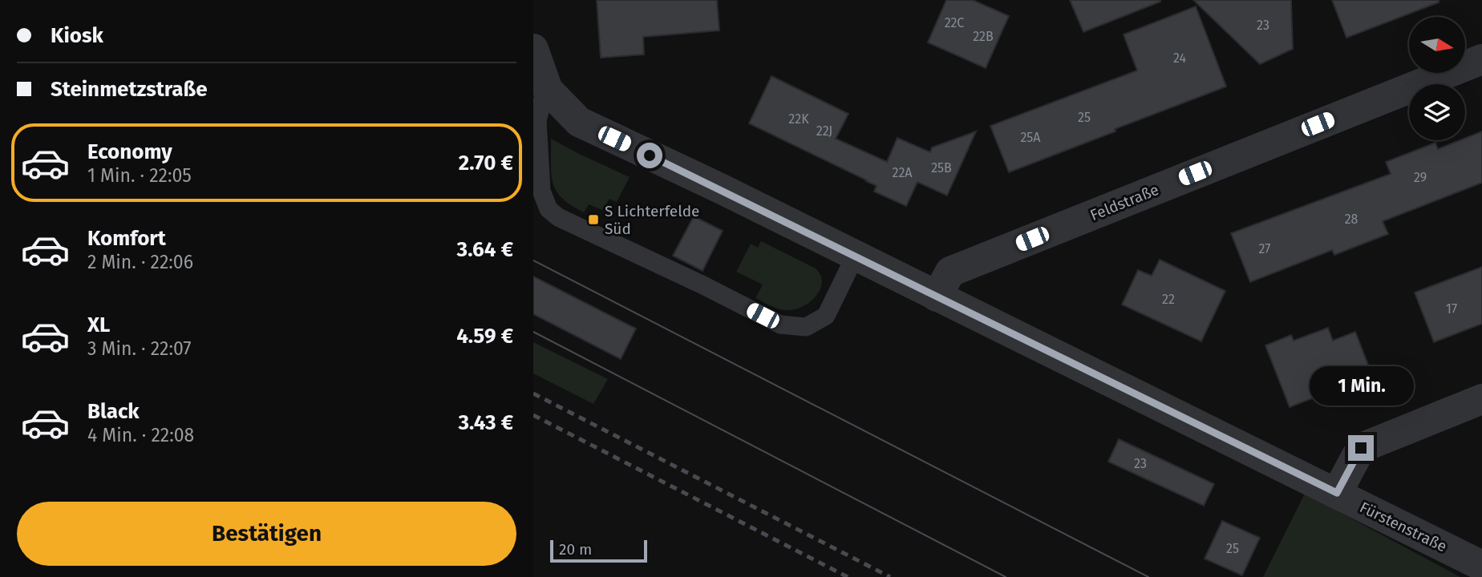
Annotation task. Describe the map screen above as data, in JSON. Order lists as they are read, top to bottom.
{
  "streets": {
    "street": ["Feldstraße", "Fürstenstraße"]
  },
  "crossings": [
    ["Feldstraße", "Fürstenstraße"]
  ],
  "places": {
    "transit": ["S Lichterfelde Süd"]
  },
  "house_numbers": [
    "22C",
    "23",
    "22B",
    "24",
    "25",
    "22K",
    "22J",
    "25A",
    "25B",
    "22A",
    "29",
    "28",
    "27",
    "22",
    "17",
    "23",
    "25"
  ],
  "scale_bar": "20 m",
  "north": "right",
  "page": {
    "banner": ["Kiosk", "Steinmetzstraße"],
    "list": [
      {
        "name": "Economy",
        "note": "1 Min. · 22:05",
        "value": "2.70 €"
      },
      {
        "name": "Komfort",
        "note": "2 Min. · 22:06",
        "value": "3.64 €"
      },
      {
        "name": "XL",
        "note": "3 Min. · 22:07",
        "value": "4.59 €"
      },
      {
        "name": "Black",
        "note": "4 Min. · 22:08",
        "value": "3.43 €"
      }
    ],
    "bubble": "1 Min.",
    "buttons": "Bestätigen",
    "scale": "20 m"
  }
}
